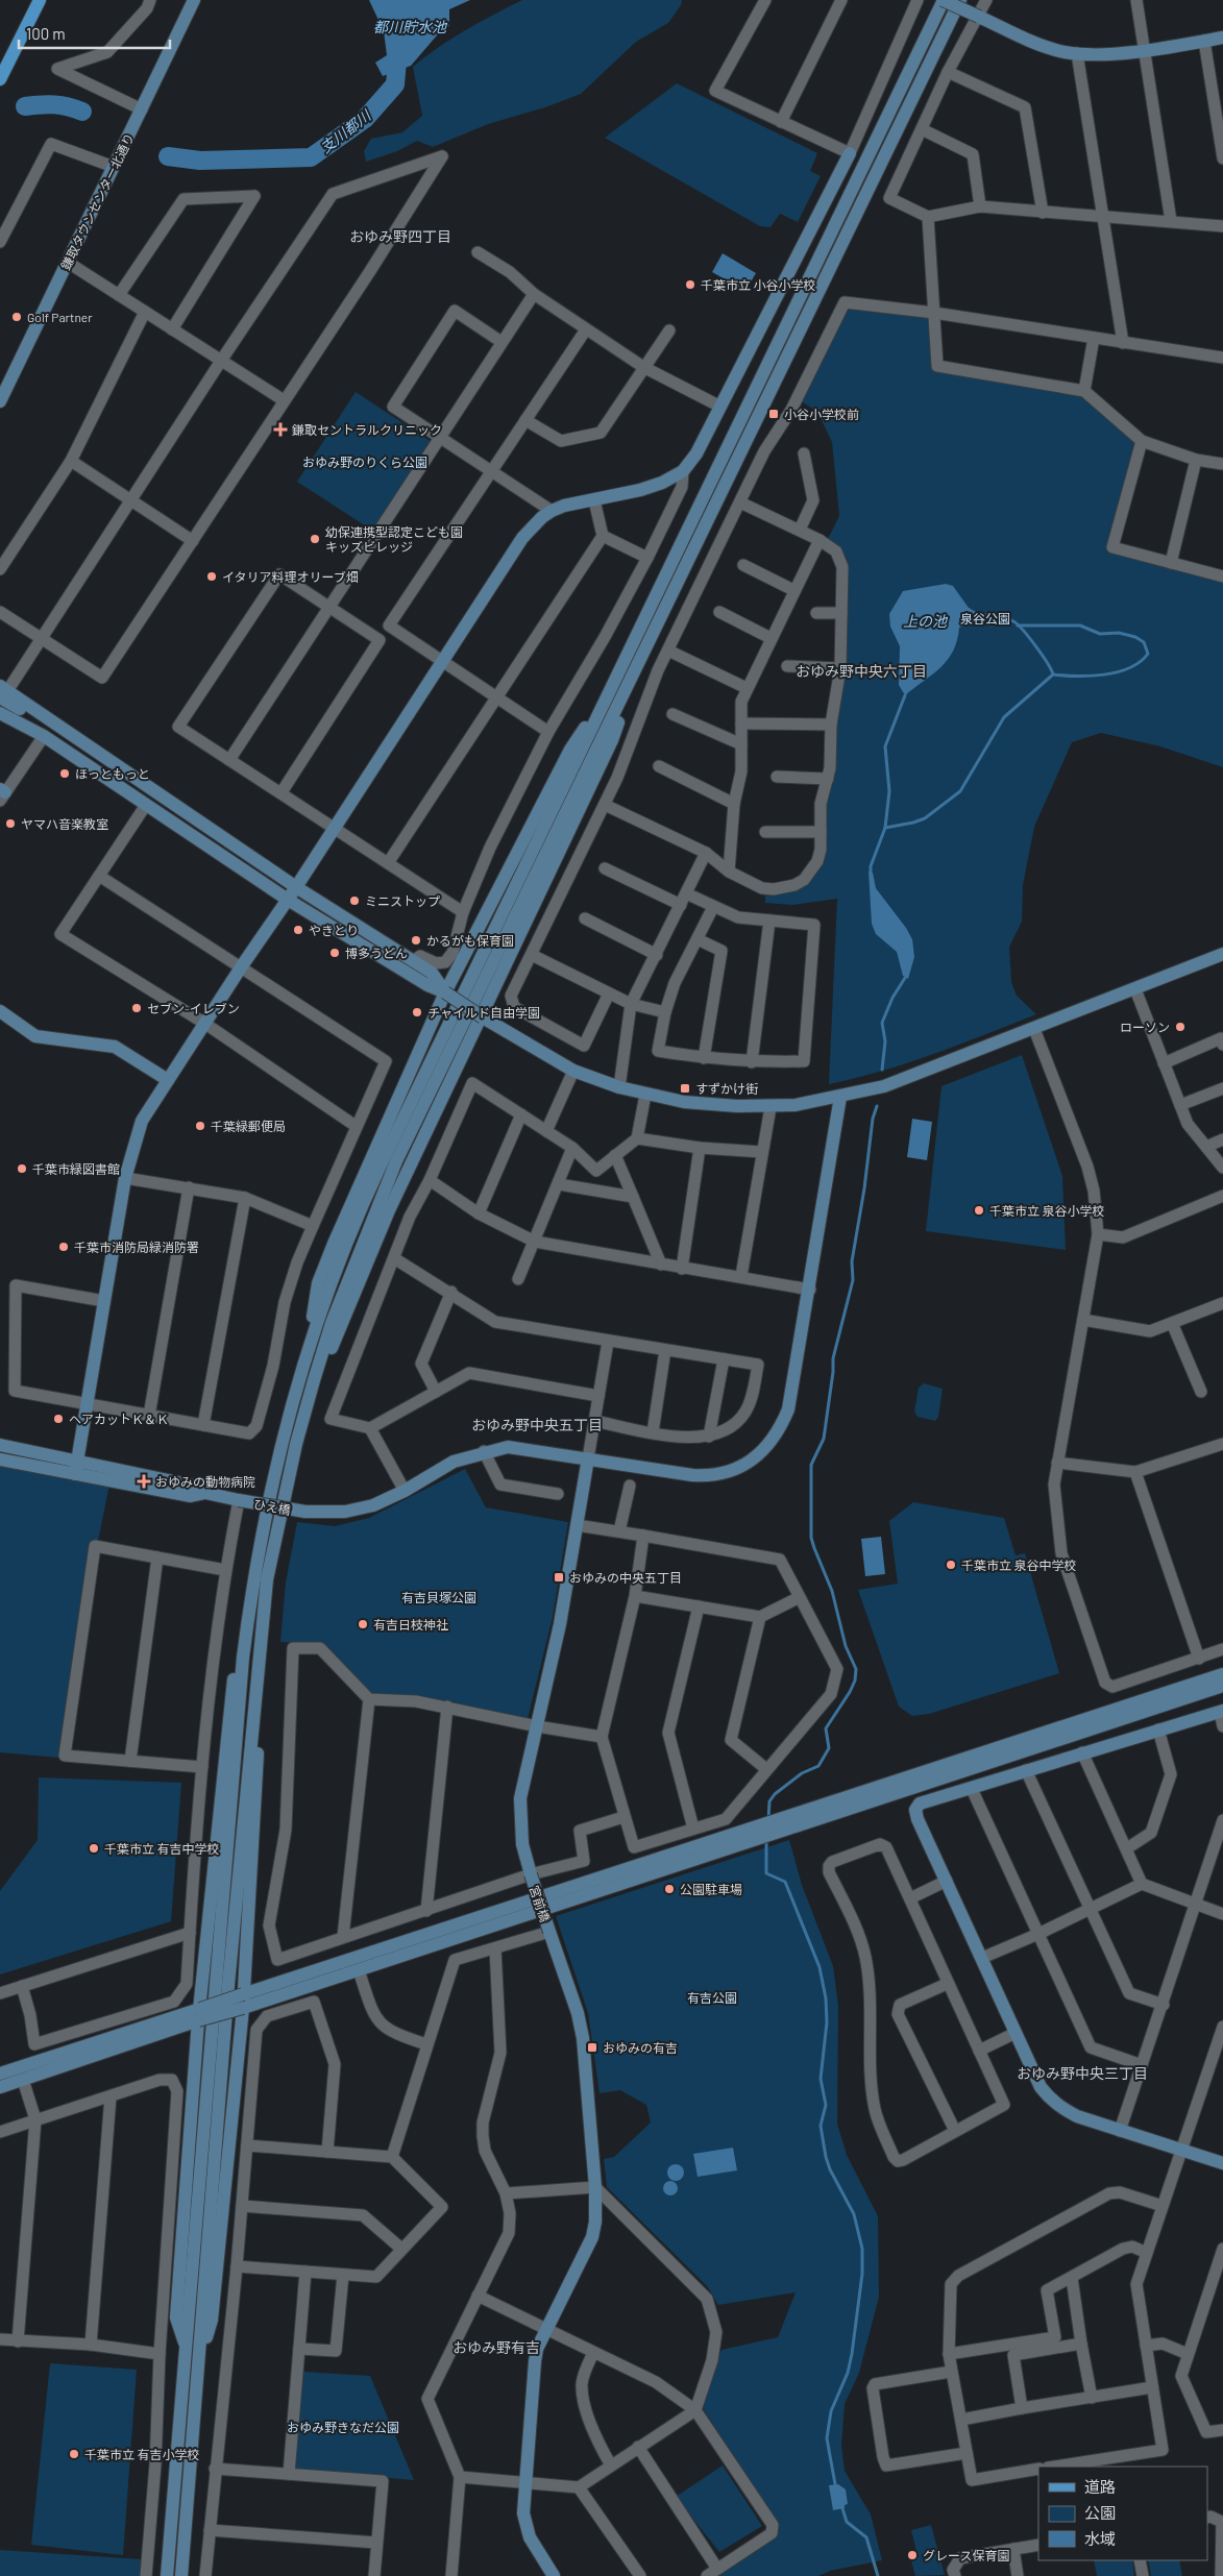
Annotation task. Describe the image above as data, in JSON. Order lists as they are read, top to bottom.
{
  "streets": {
    "street": ["鎌取タウンセンター北通り", "ひえ橋", "宮前橋"]
  },
  "crossings": [
    ["ひえ橋", "宮前橋"]
  ],
  "districts": [
    "おゆみ野四丁目",
    "おゆみ野中央六丁目",
    "おゆみ野中央五丁目",
    "おゆみ野中央三丁目",
    "おゆみ野有吉"
  ],
  "water": ["都川貯水池", "支川都川", "上の池"],
  "parks": [
    "おゆみ野のりくら公園",
    "泉谷公園",
    "有吉貝塚公園",
    "有吉公園",
    "おゆみ野きなだ公園"
  ],
  "places": {
    "other": [
      "千葉市立 小谷小学校",
      "Golf Partner",
      "幼保連携型認定こども園 キッズビレッジ",
      "イタリア料理オリーブ畑",
      "ほっともっと",
      "ヤマハ音楽教室",
      "ミニストップ",
      "やきとり",
      "かるがも保育園",
      "博多うどん",
      "セブン-イレブン",
      "チャイルド自由学園",
      "ローソン",
      "千葉緑郵便局",
      "千葉市緑図書館",
      "千葉市立 泉谷小学校",
      "千葉市消防局緑消防署",
      "ヘアカットＫ＆Ｋ",
      "千葉市立 泉谷中学校",
      "有吉日枝神社",
      "千葉市立 有吉中学校",
      "公園駐車場",
      "千葉市立 有吉小学校",
      "グレース保育園"
    ],
    "transit": [
      "小谷小学校前",
      "すずかけ街",
      "おゆみの中央五丁目",
      "おゆみの有吉"
    ],
    "health": ["鎌取セントラルクリニック", "おゆみの動物病院"]
  },
  "legend": ["道路", "公園", "水域"],
  "scale_bar": "100 m"
}
